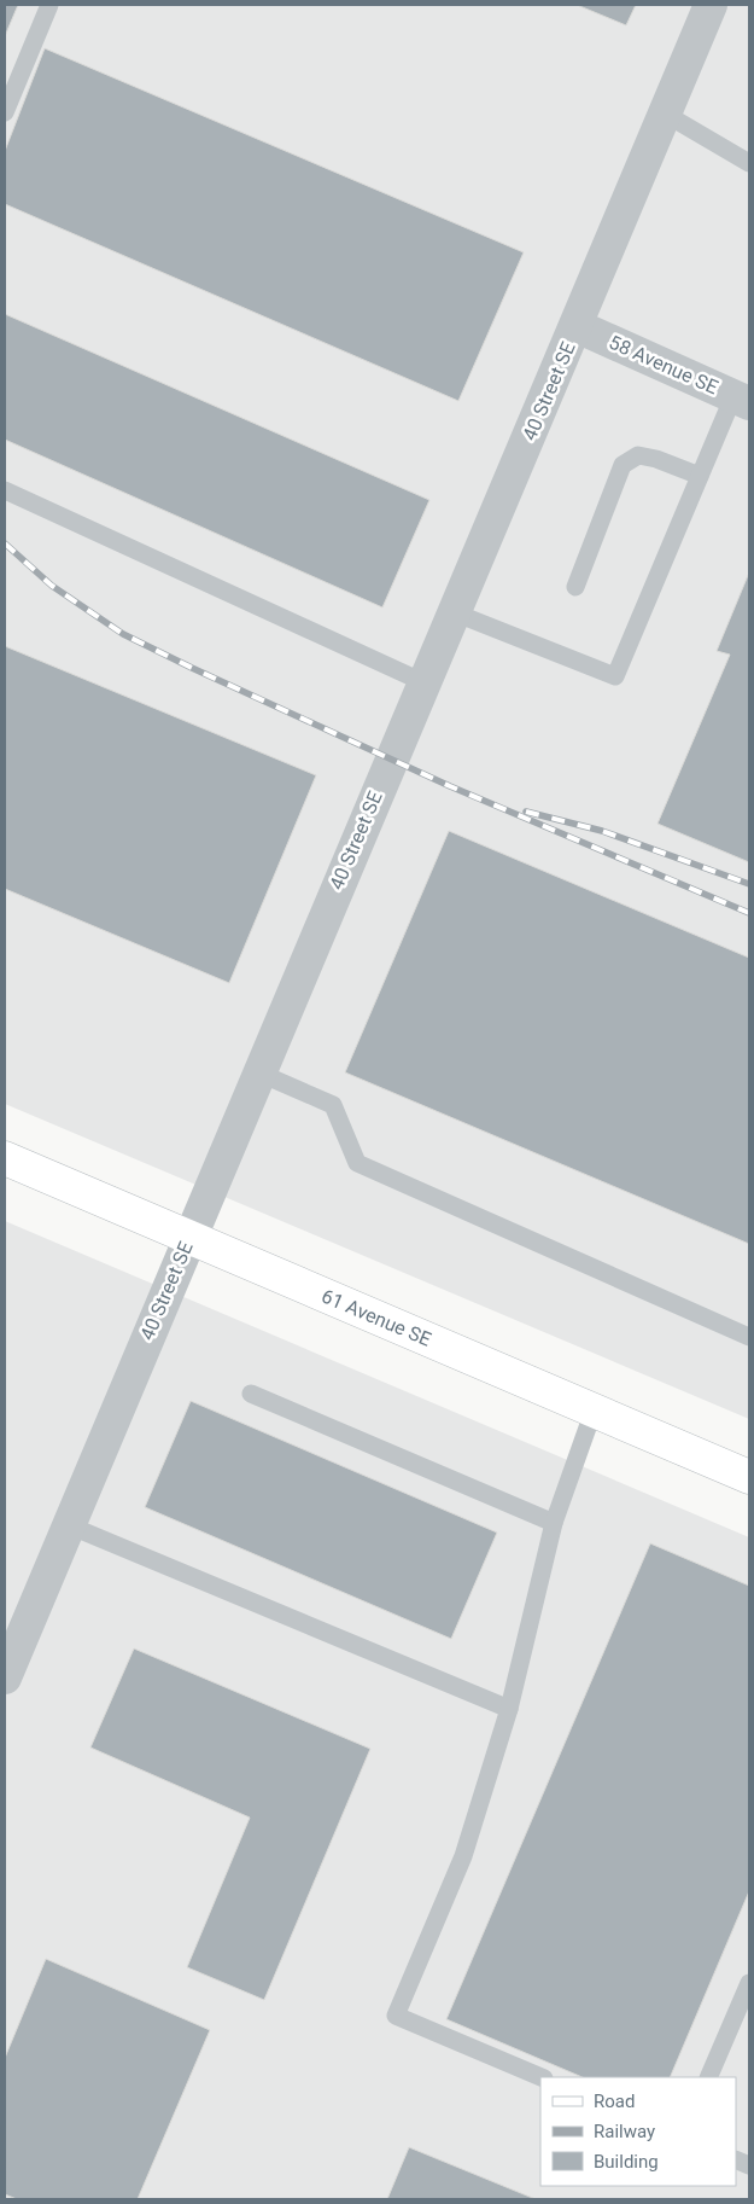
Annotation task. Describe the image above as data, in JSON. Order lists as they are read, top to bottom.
{
  "streets": {
    "street": ["58 Avenue SE", "40 Street SE", "61 Avenue SE"]
  },
  "crossings": [
    ["58 Avenue SE", "40 Street SE"],
    ["40 Street SE", "61 Avenue SE"]
  ],
  "legend": ["Road", "Railway", "Building"]
}
